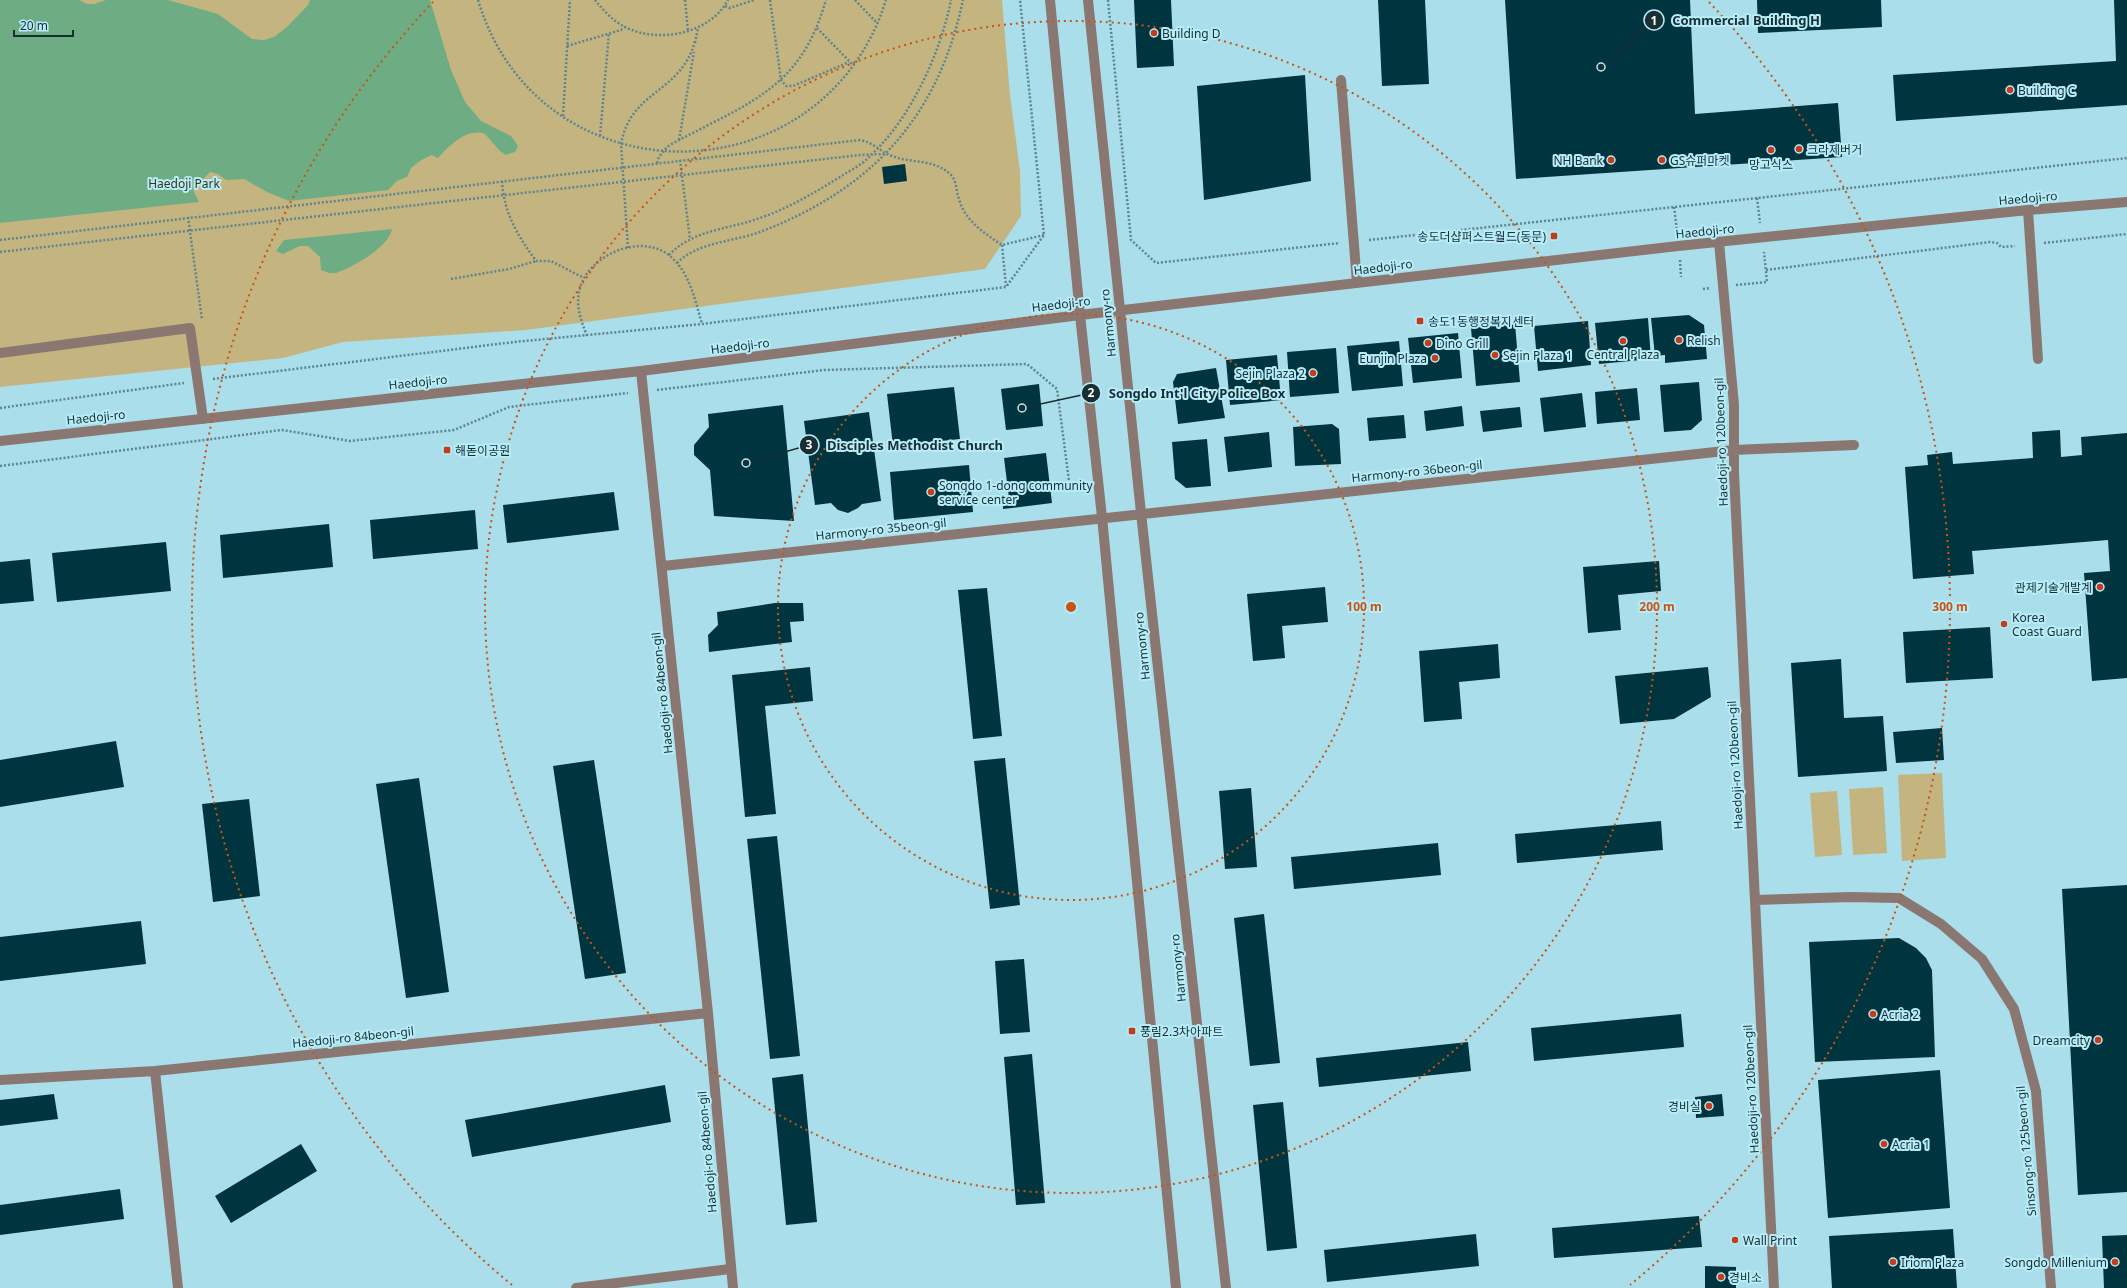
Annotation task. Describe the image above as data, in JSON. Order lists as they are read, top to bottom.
{
  "streets": {
    "street": [
      "Haedoji-ro",
      "Harmony-ro",
      "Haedoji-ro 120beon-gil",
      "Harmony-ro 36beon-gil",
      "Harmony-ro 35beon-gil",
      "Haedoji-ro 84beon-gil",
      "Sinsong-ro 125beon-gil"
    ]
  },
  "crossings": [
    ["Haedoji-ro", "Harmony-ro"],
    ["Haedoji-ro", "Haedoji-ro 120beon-gil"],
    ["Haedoji-ro", "Haedoji-ro 84beon-gil"],
    ["Harmony-ro", "Harmony-ro 36beon-gil"],
    ["Haedoji-ro 120beon-gil", "Harmony-ro 36beon-gil"],
    ["Haedoji-ro 120beon-gil", "Sinsong-ro 125beon-gil"],
    ["Harmony-ro 36beon-gil", "Harmony-ro 35beon-gil"],
    ["Harmony-ro 35beon-gil", "Haedoji-ro 84beon-gil"]
  ],
  "parks": ["Haedoji Park"],
  "places": {
    "other": [
      "Building D",
      "Commercial Building H",
      "Building C",
      "크라제버거",
      "망고식스",
      "NH Bank",
      "GS슈퍼마켓",
      "Relish",
      "Central Plaza",
      "Dino Grill",
      "Sejin Plaza 1",
      "Eunjin Plaza",
      "Sejin Plaza 2",
      "Songdo Int'l City Police Box",
      "Disciples Methodist Church",
      "Songdo 1-dong community service center",
      "관제기술개발계",
      "Korea Coast Guard",
      "Acria 2",
      "Dreamcity",
      "경비실",
      "Acria 1",
      "Wall Print",
      "Iriom Plaza",
      "Songdo Millenium",
      "경비소"
    ],
    "transit": [
      "송도더샵퍼스트월드(동문)",
      "송도1동행정복지센터",
      "해돋이공원",
      "풍림2.3차아파트"
    ]
  },
  "scale_bar": "20 m",
  "rings": ["100 m", "200 m", "300 m"]
}
